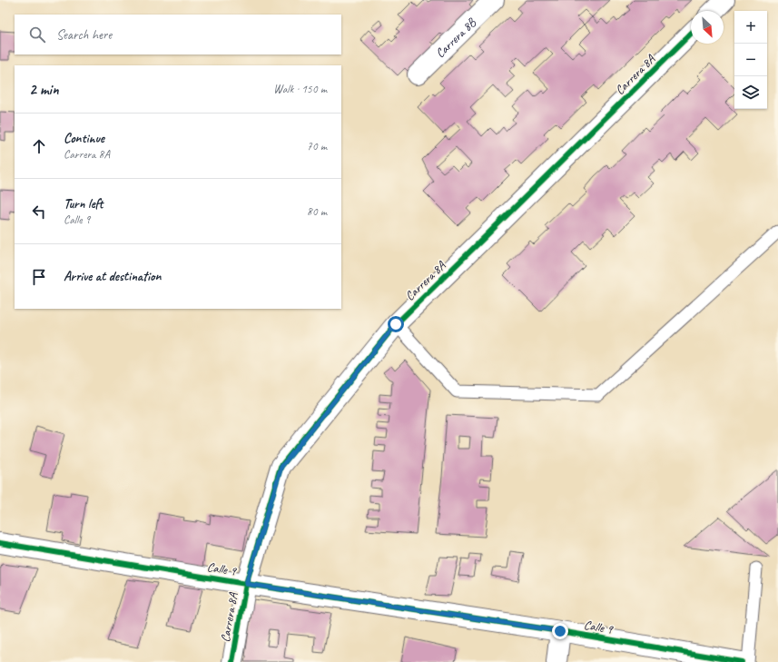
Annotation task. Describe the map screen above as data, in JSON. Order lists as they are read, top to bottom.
{
  "streets": {
    "street": ["Carrera 8B", "Carrera 8A", "Calle 9"]
  },
  "crossings": [
    ["Carrera 8A", "Calle 9"]
  ],
  "north": "bottom right",
  "page": {
    "map_buttons": ["+", "−"],
    "search": "Search here",
    "heading": ["2 min", "Walk · 150 m"],
    "list": [
      ["Continue", "Carrera 8A", "70 m"],
      ["Turn left", "Calle 9", "80 m"],
      "Arrive at destination"
    ]
  }
}
